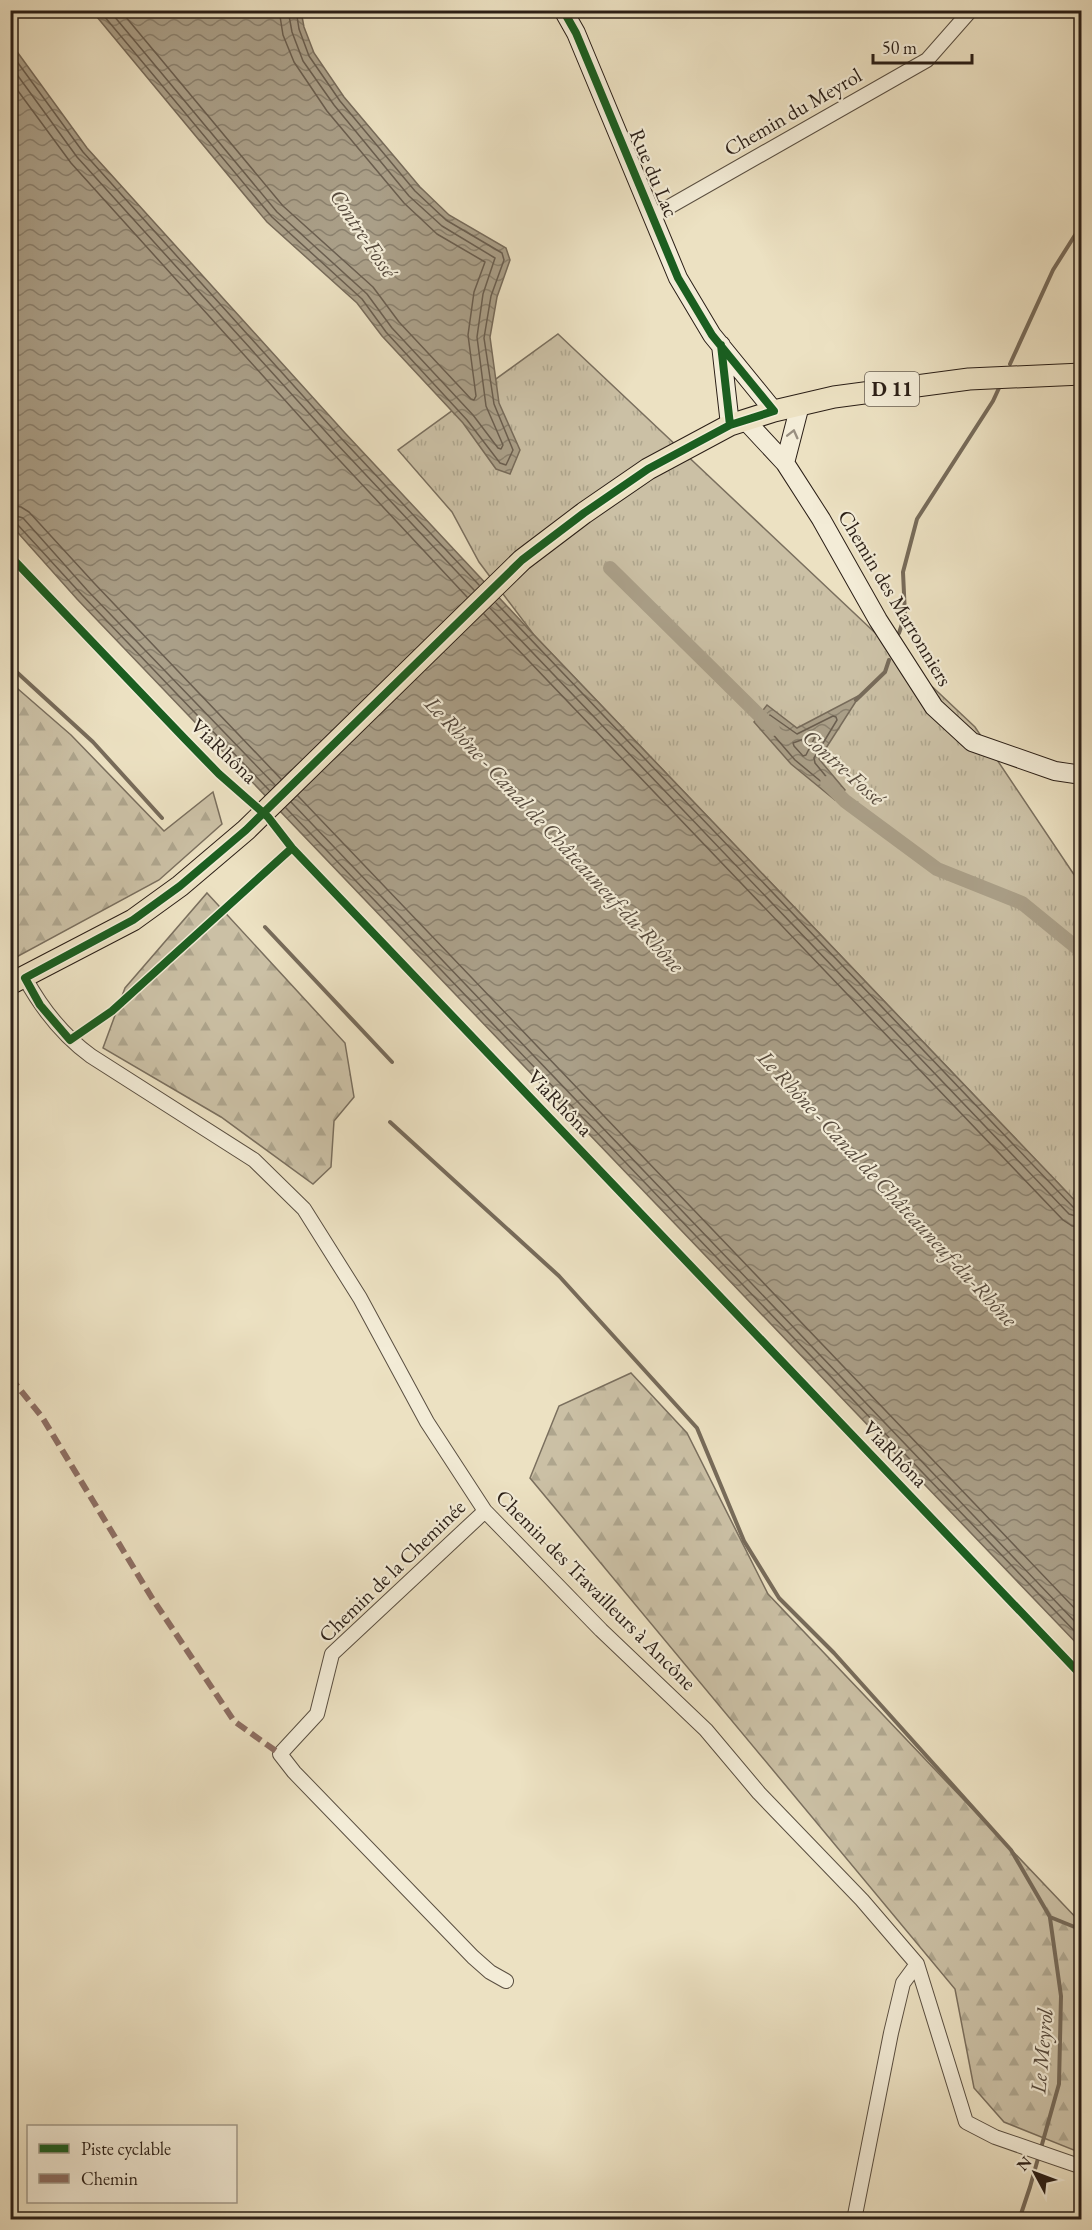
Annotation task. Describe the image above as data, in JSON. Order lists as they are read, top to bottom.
{
  "streets": {
    "main road": ["D 11"],
    "street": [
      "Chemin du Meyrol",
      "Rue du Lac",
      "Chemin des Marronniers",
      "Chemin de la Cheminée",
      "Chemin des Travailleurs à Ancône"
    ],
    "cycle path": ["ViaRhôna"]
  },
  "crossings": [
    ["Chemin du Meyrol", "Rue du Lac"],
    ["Rue du Lac", "D 11"],
    ["D 11", "Chemin des Marronniers"],
    ["D 11", "Chemin des Travailleurs à Ancône"],
    ["Chemin de la Cheminée", "Chemin des Travailleurs à Ancône"]
  ],
  "water": ["Contre-Fossé", "Le Rhône - Canal de Châteauneuf-du-Rhône", "Le Meyrol"],
  "legend": ["Piste cyclable", "Chemin"],
  "scale_bar": "50 m",
  "north": "top left"
}
